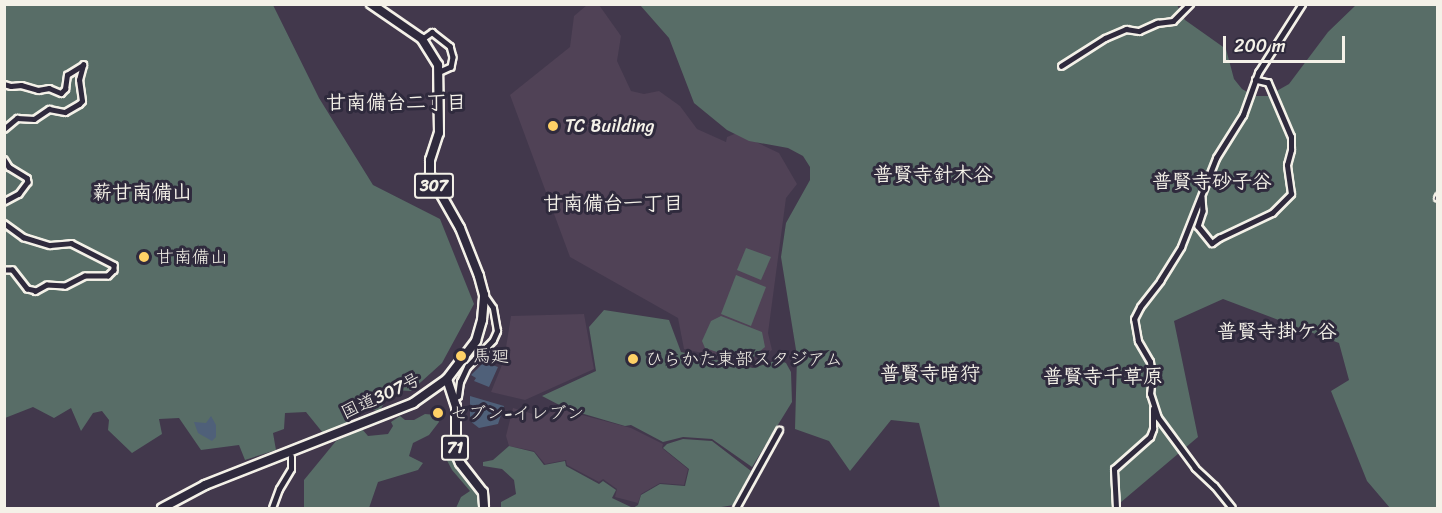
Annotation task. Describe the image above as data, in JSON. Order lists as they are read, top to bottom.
{
  "streets": {
    "highway": ["307", "国道307号"],
    "main road": ["71"]
  },
  "crossings": [
    ["国道307号", "71"]
  ],
  "districts": [
    "甘南備台二丁目",
    "普賢寺針木谷",
    "普賢寺砂子谷",
    "薪甘南備山",
    "甘南備台一丁目",
    "普賢寺掛ケ谷",
    "普賢寺暗狩",
    "普賢寺千草原"
  ],
  "places": [
    "TC Building",
    "甘南備山",
    "馬廻",
    "ひらかた東部スタジアム",
    "セブン-イレブン"
  ],
  "scale_bar": "200 m"
}
